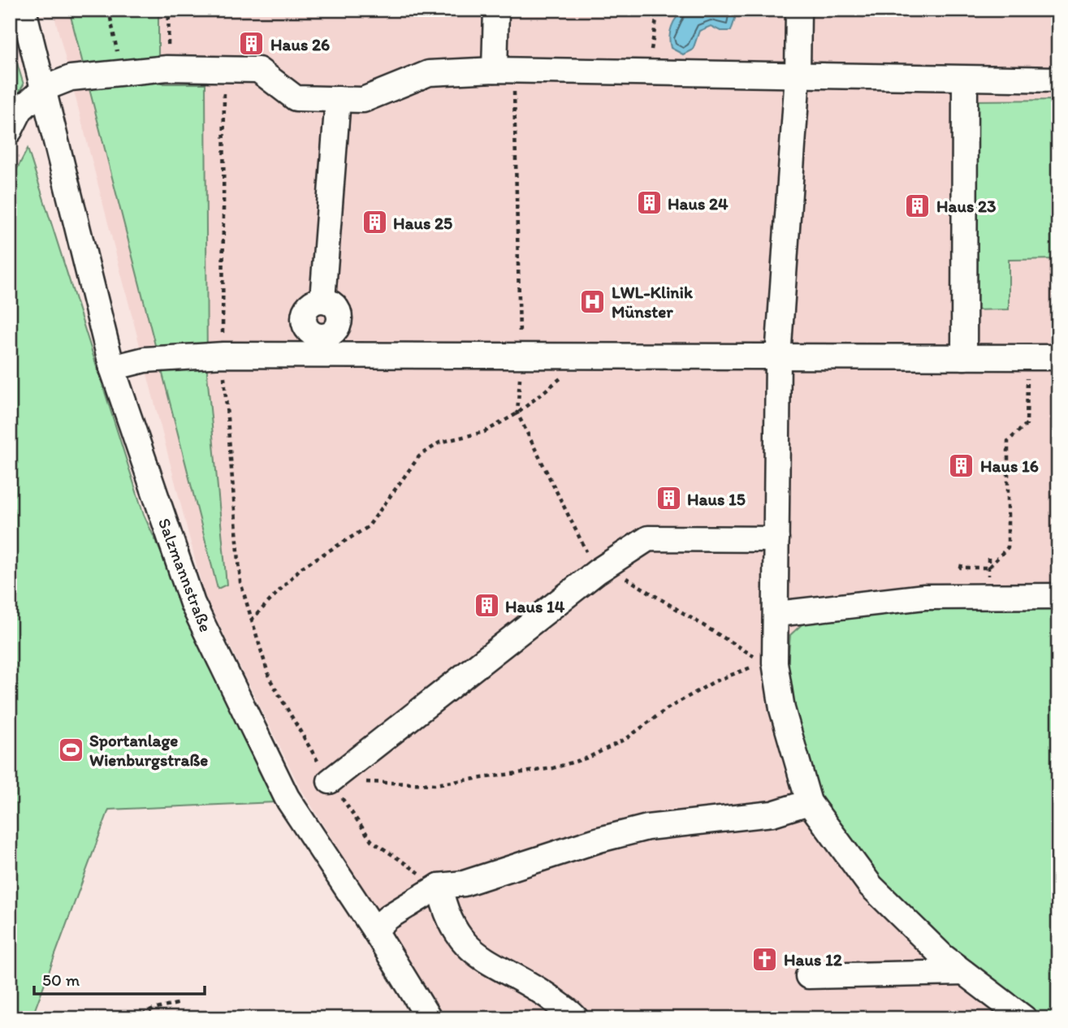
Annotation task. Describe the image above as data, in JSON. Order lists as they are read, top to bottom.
{
  "streets": {
    "street": ["Salzmannstraße"]
  },
  "places": {
    "building": [
      "Haus 26",
      "Haus 24",
      "Haus 23",
      "Haus 25",
      "Haus 16",
      "Haus 15",
      "Haus 14"
    ],
    "hospital": ["LWL-Klinik Münster"],
    "sports": ["Sportanlage Wienburgstraße"],
    "church": ["Haus 12"]
  },
  "scale_bar": "50 m"
}
